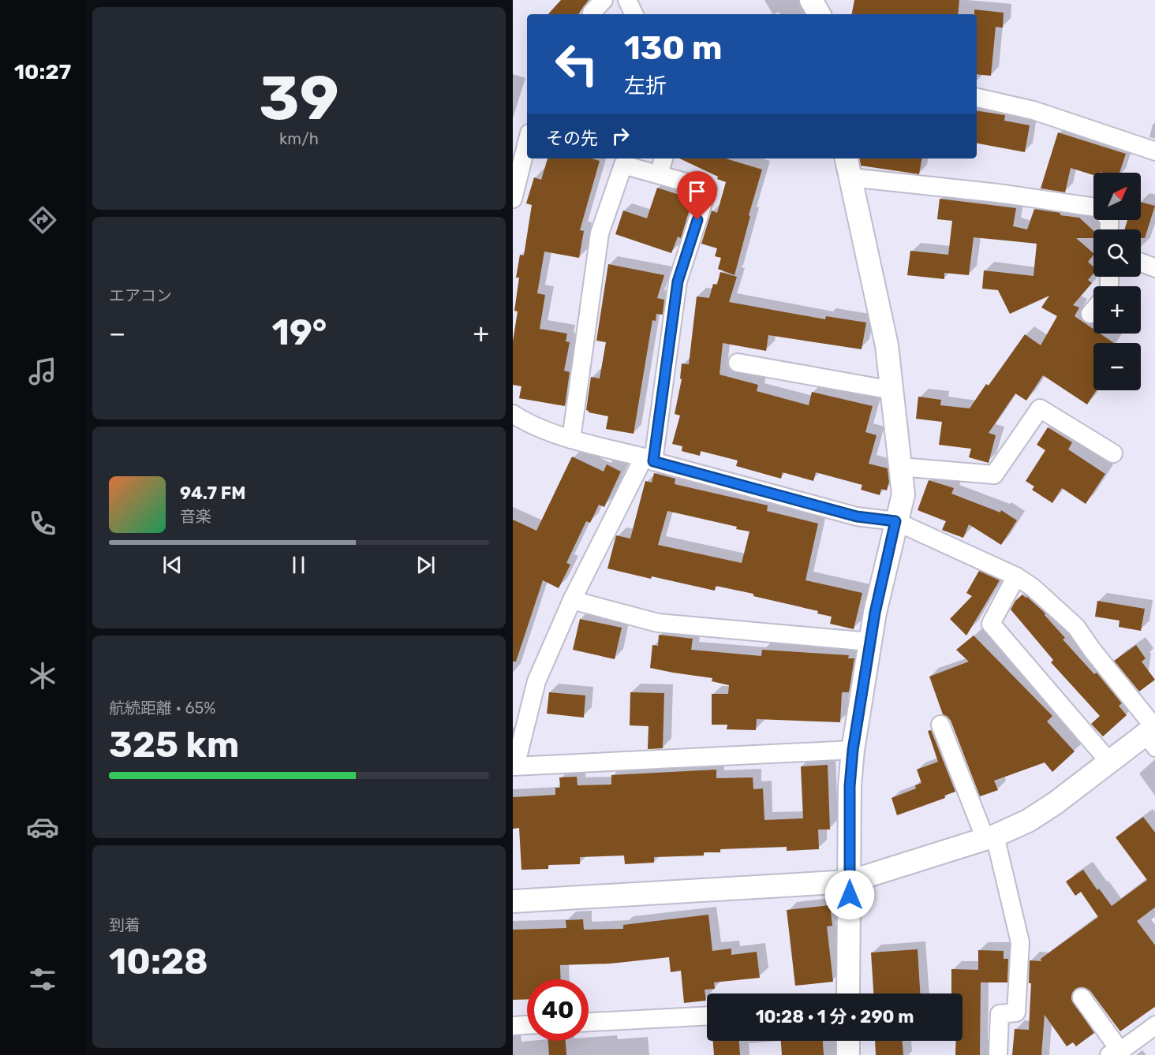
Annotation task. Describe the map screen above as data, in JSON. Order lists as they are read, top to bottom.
{
  "north": "top right",
  "page": {
    "tabs": "10:27",
    "tile": [
      ["39", "km/h"],
      "エアコン",
      ["航続距離 · 65%", "325 km"],
      ["到着", "10:28"]
    ],
    "turn": ["130 m", "左折"],
    "then": "その先",
    "map_buttons": ["+", "−"],
    "heat": ["−", "19°", "+"],
    "song": ["94.7 FM", "音楽"],
    "limit": "40",
    "trip": "10:28 · 1 分 · 290 m"
  }
}
